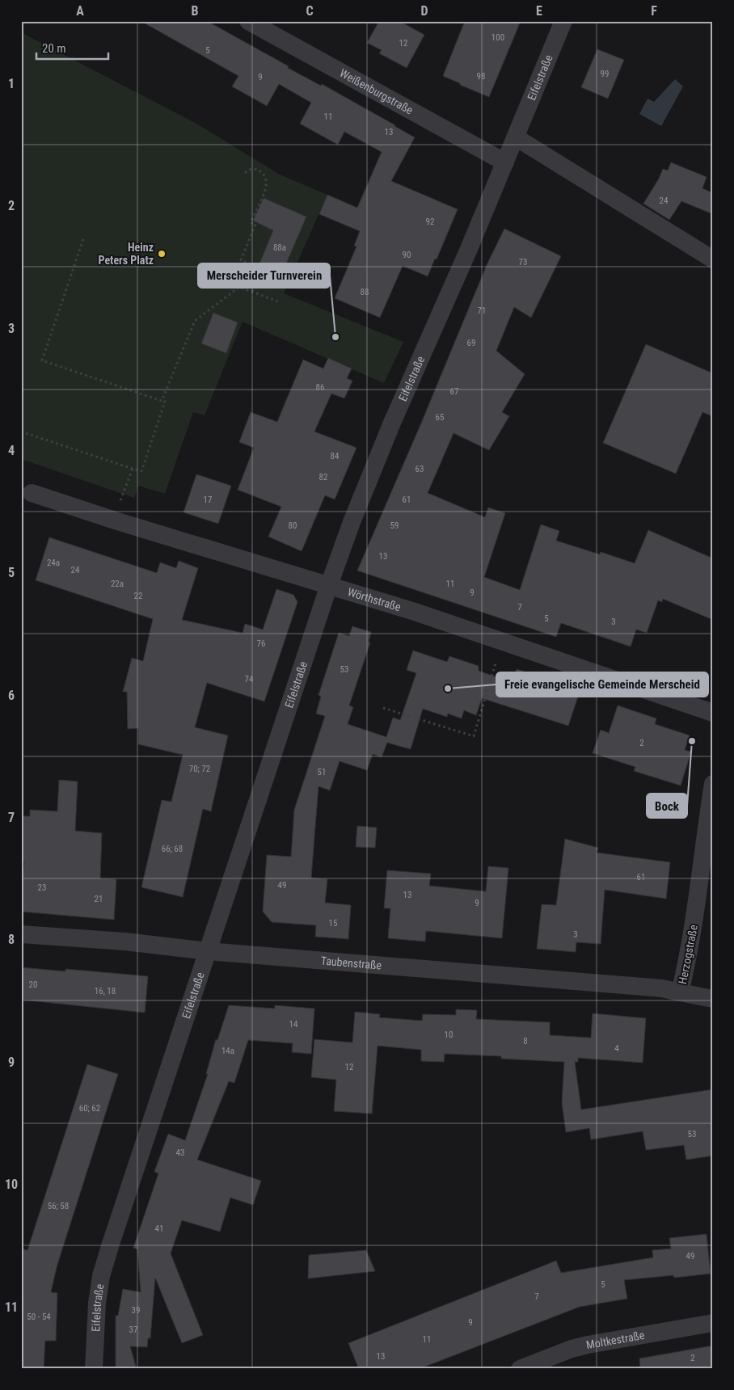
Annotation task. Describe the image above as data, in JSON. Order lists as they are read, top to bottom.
{
  "streets": {
    "street": [
      "Eifelstraße",
      "Weißenburgstraße",
      "Wörthstraße",
      "Herzogstraße",
      "Taubenstraße",
      "Moltkestraße"
    ]
  },
  "crossings": [
    ["Eifelstraße", "Weißenburgstraße"],
    ["Eifelstraße", "Wörthstraße"],
    ["Eifelstraße", "Taubenstraße"],
    ["Herzogstraße", "Taubenstraße"]
  ],
  "places": [
    "Heinz Peters Platz",
    "Merscheider Turnverein",
    "Freie evangelische Gemeinde Merscheid",
    "Bock"
  ],
  "house_numbers": [
    "100",
    "12",
    "5",
    "99",
    "98",
    "9",
    "11",
    "13",
    "24",
    "92",
    "88a",
    "90",
    "73",
    "88",
    "71",
    "69",
    "86",
    "67",
    "65",
    "84",
    "63",
    "82",
    "17",
    "61",
    "80",
    "59",
    "13",
    "24a",
    "24",
    "22a",
    "11",
    "9",
    "22",
    "7",
    "5",
    "3",
    "76",
    "53",
    "74",
    "2",
    "70; 72",
    "51",
    "66; 68",
    "61",
    "49",
    "23",
    "13",
    "21",
    "9",
    "15",
    "3",
    "20",
    "16, 18",
    "14",
    "10",
    "8",
    "4",
    "14a",
    "12",
    "60; 62",
    "53",
    "43",
    "56; 58",
    "41",
    "49",
    "5",
    "7",
    "39",
    "50 - 54",
    "9",
    "37",
    "11",
    "13",
    "2"
  ],
  "scale_bar": "20 m",
  "grid": {
    "columns": [
      "A",
      "B",
      "C",
      "D",
      "E",
      "F"
    ],
    "rows": [
      "1",
      "2",
      "3",
      "4",
      "5",
      "6",
      "7",
      "8",
      "9",
      "10",
      "11"
    ]
  }
}
